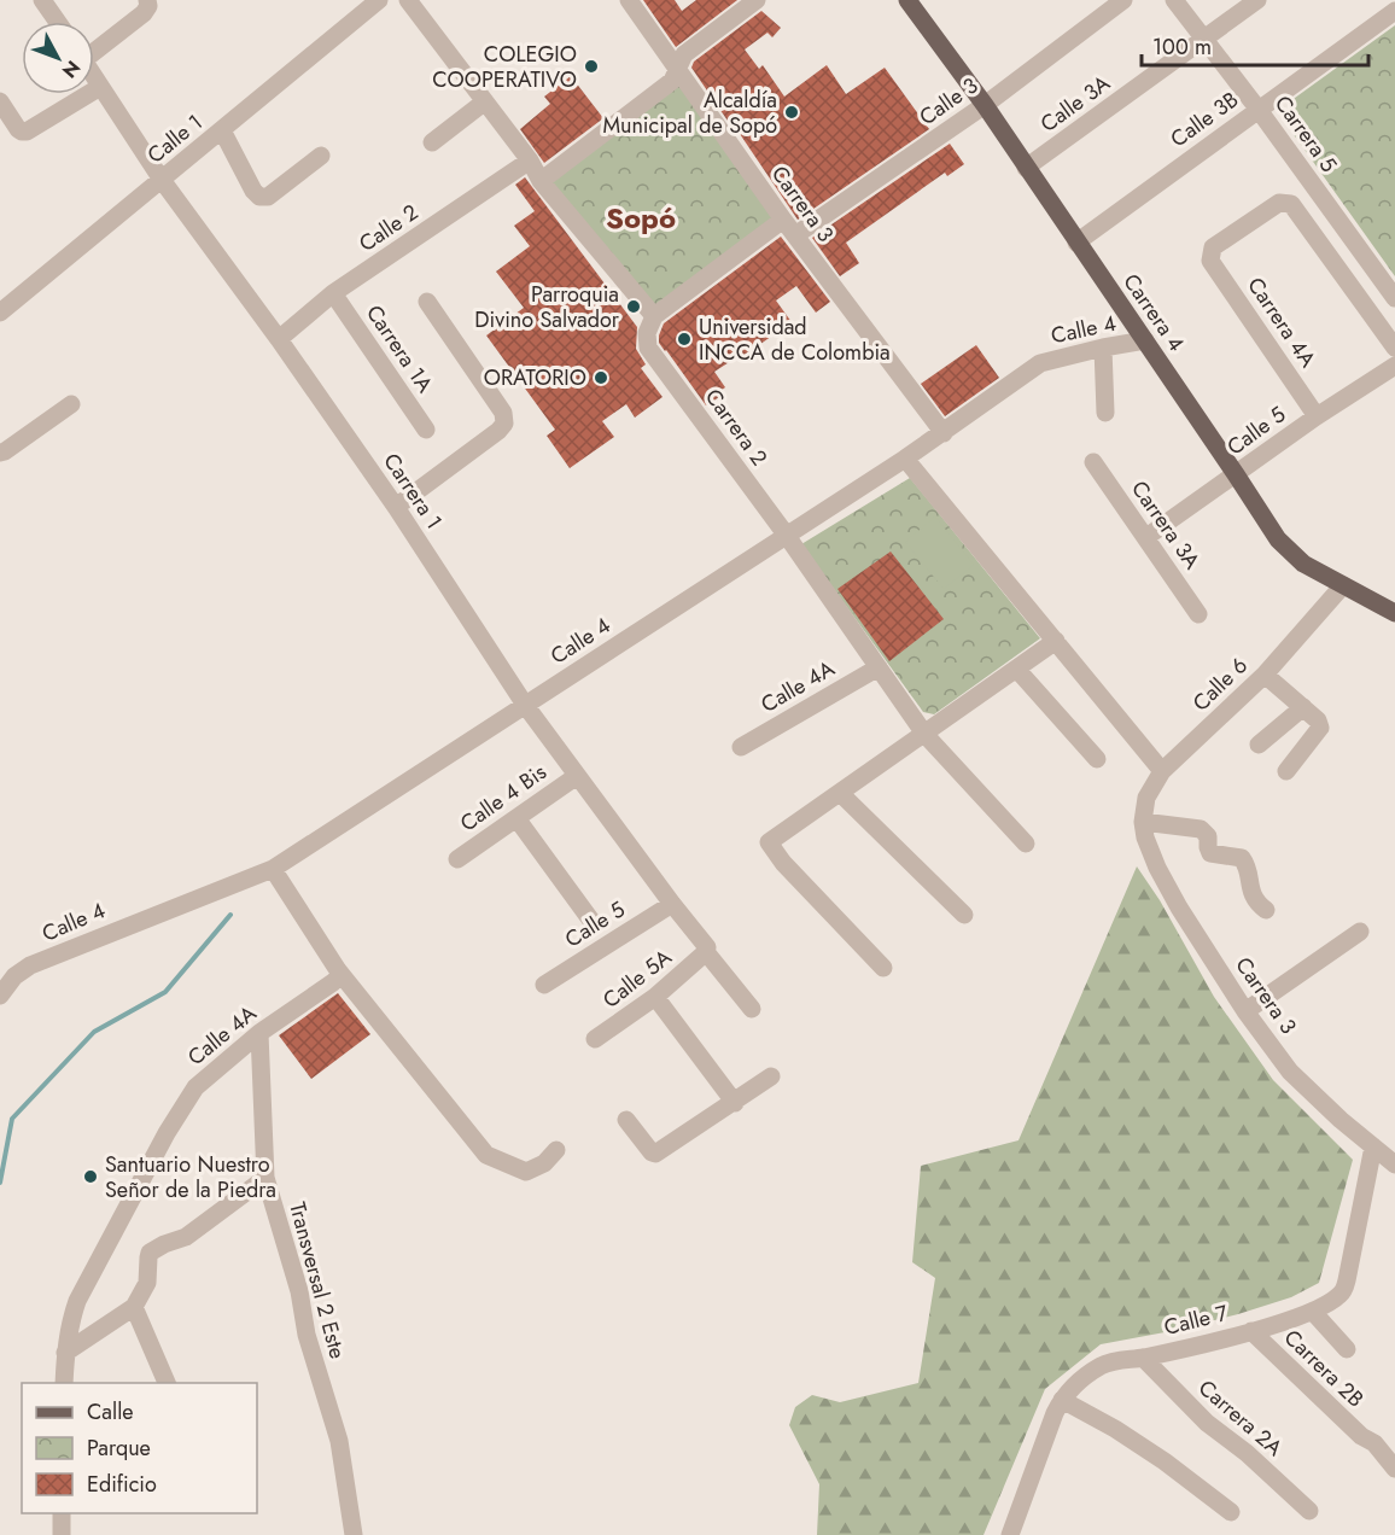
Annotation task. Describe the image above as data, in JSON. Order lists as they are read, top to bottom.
{
  "streets": {
    "main road": ["Carrera 4"],
    "street": [
      "Calle 3",
      "Calle 3A",
      "Calle 3B",
      "Carrera 5",
      "Calle 1",
      "Carrera 3",
      "Calle 2",
      "Carrera 4A",
      "Calle 4",
      "Carrera 1A",
      "Carrera 2",
      "Calle 5",
      "Carrera 1",
      "Carrera 3A",
      "Calle 6",
      "Calle 4A",
      "Calle 4 Bis",
      "Calle 5A",
      "Transversal 2 Este",
      "Calle 7",
      "Carrera 2B",
      "Carrera 2A"
    ]
  },
  "crossings": [
    ["Calle 3", "Carrera 3"],
    ["Calle 3", "Carrera 4"],
    ["Calle 3A", "Carrera 5"],
    ["Calle 3A", "Carrera 4"],
    ["Calle 3B", "Carrera 5"],
    ["Calle 3B", "Carrera 4"],
    ["Calle 1", "Carrera 1"],
    ["Carrera 3", "Calle 4"],
    ["Carrera 3", "Calle 6"],
    ["Carrera 3", "Calle 7"],
    ["Calle 2", "Carrera 1A"],
    ["Calle 2", "Carrera 1"],
    ["Carrera 4", "Calle 4"],
    ["Carrera 4", "Calle 5"],
    ["Carrera 4", "Calle 6"],
    ["Carrera 4A", "Calle 5"],
    ["Calle 4", "Carrera 2"],
    ["Calle 4", "Carrera 1"],
    ["Carrera 2", "Calle 4A"],
    ["Calle 5", "Carrera 1"],
    ["Calle 5", "Carrera 3A"],
    ["Carrera 1", "Calle 4 Bis"],
    ["Carrera 1", "Calle 5A"],
    ["Calle 4A", "Transversal 2 Este"],
    ["Calle 7", "Carrera 2B"],
    ["Calle 7", "Carrera 2A"]
  ],
  "districts": ["Sopó"],
  "places": [
    "COLEGIO COOPERATIVO",
    "Alcaldía Municipal de Sopó",
    "Parroquia Divino Salvador",
    "Universidad INCCA de Colombia",
    "ORATORIO",
    "Santuario Nuestro Señor de la Piedra"
  ],
  "legend": ["Calle", "Parque", "Edificio"],
  "scale_bar": "100 m",
  "north": "bottom right"
}
